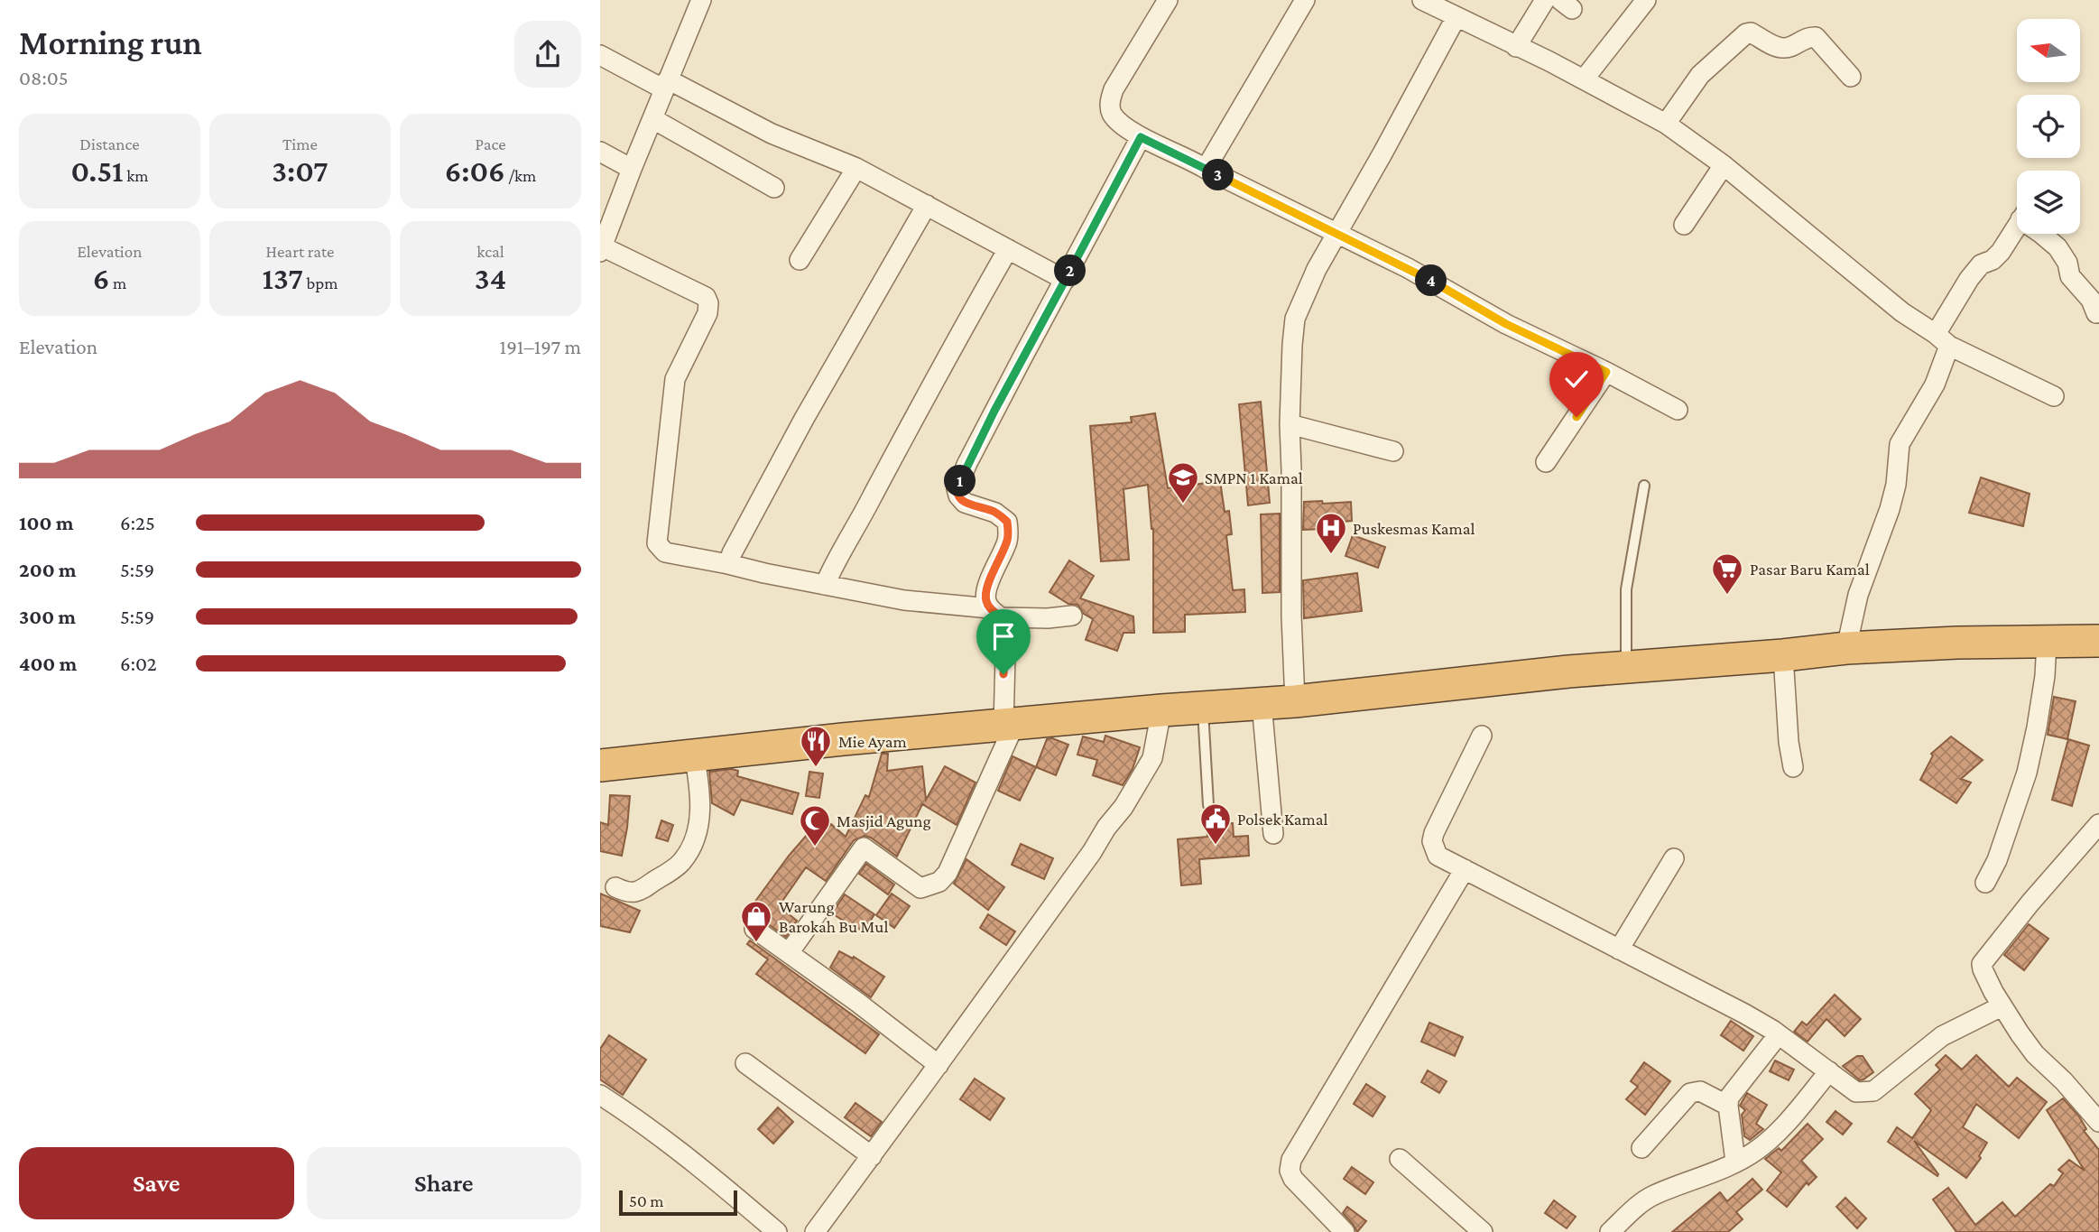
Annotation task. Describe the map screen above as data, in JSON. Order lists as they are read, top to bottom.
{
  "places": {
    "school or university": ["SMPN 1 Kamal"],
    "hospital": ["Puskesmas Kamal"],
    "supermarket": ["Pasar Baru Kamal"],
    "restaurant": ["Mie Ayam"],
    "public building": ["Polsek Kamal"],
    "mosque": ["Masjid Agung"],
    "shop": ["Warung Barokah Bu Mul"]
  },
  "scale_bar": "50 m",
  "north": "left",
  "page": {
    "heading": ["Morning run", "08:05"],
    "stats": [
      ["Distance", "0.51 km"],
      ["Time", "3:07"],
      ["Pace", "6:06 /km"],
      ["Elevation", "6 m"],
      ["Heart rate", "137 bpm"],
      ["kcal", "34"]
    ],
    "pins": [
      "3",
      "2",
      "4",
      "1"
    ],
    "chart": ["Elevation", "191–197 m"],
    "list": [
      {
        "name": "100 m",
        "note": "6:25"
      },
      {
        "name": "200 m",
        "note": "5:59"
      },
      {
        "name": "300 m",
        "note": "5:59"
      },
      {
        "name": "400 m",
        "note": "6:02"
      }
    ],
    "buttons": ["Save", "Share"],
    "scale": "50 m"
  }
}
